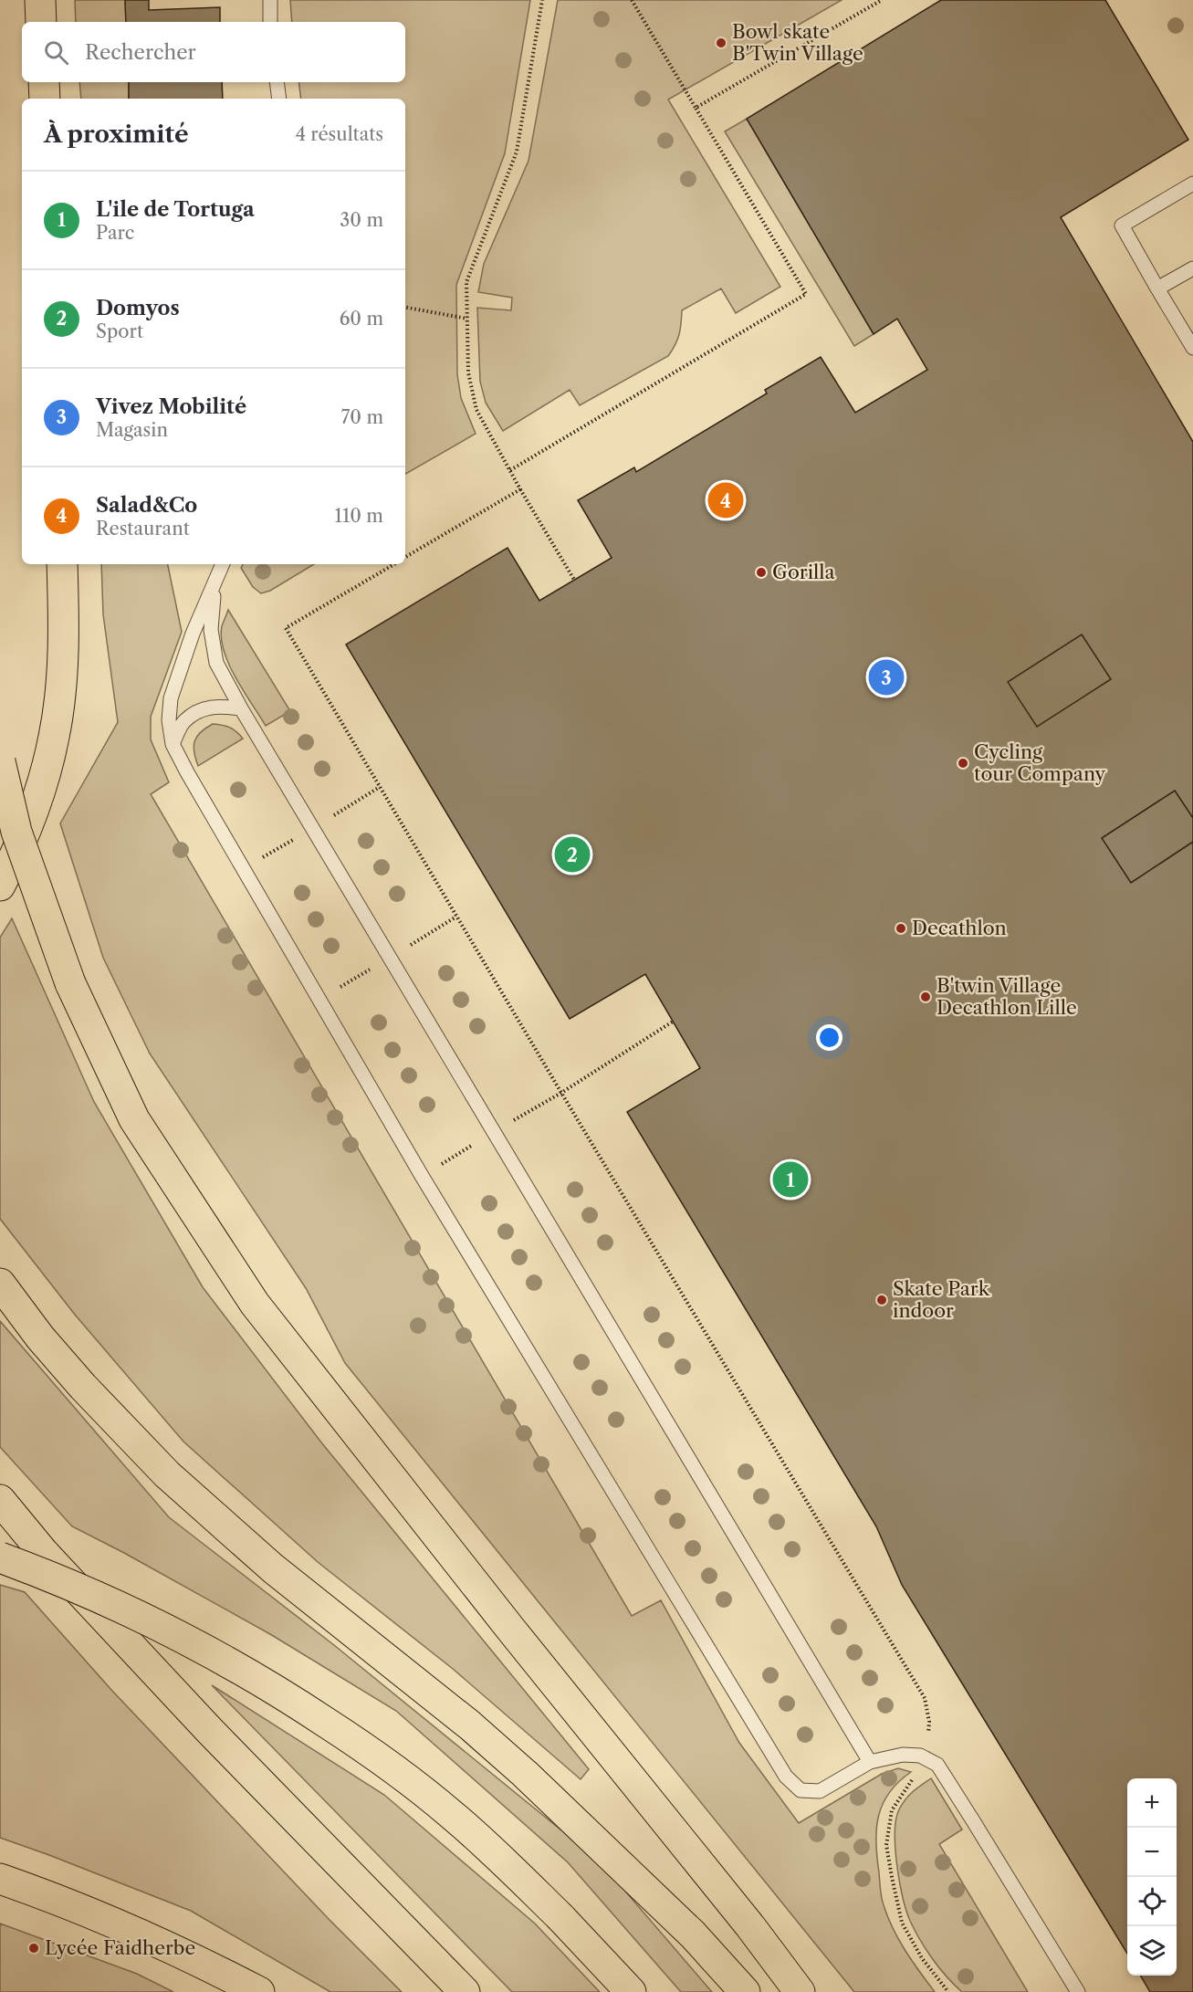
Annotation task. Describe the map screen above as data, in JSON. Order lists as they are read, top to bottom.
{
  "places": [
    "Bowl skate B'Twin Village",
    "Gorilla",
    "Cycling tour Company",
    "Decathlon",
    "B'twin Village Decathlon Lille",
    "Skate Park indoor",
    "Lycée Faidherbe"
  ],
  "page": {
    "search": "Rechercher",
    "heading": ["À proximité", "4 résultats"],
    "list": [
      {
        "mark": "1",
        "name": "L'ile de Tortuga",
        "note": "Parc",
        "value": "30 m"
      },
      {
        "mark": "2",
        "name": "Domyos",
        "note": "Sport",
        "value": "60 m"
      },
      {
        "mark": "3",
        "name": "Vivez Mobilité",
        "note": "Magasin",
        "value": "70 m"
      },
      {
        "mark": "4",
        "name": "Salad&Co",
        "note": "Restaurant",
        "value": "110 m"
      }
    ],
    "pins": [
      "4",
      "3",
      "2",
      "1"
    ],
    "map_buttons": ["+", "−"]
  }
}
